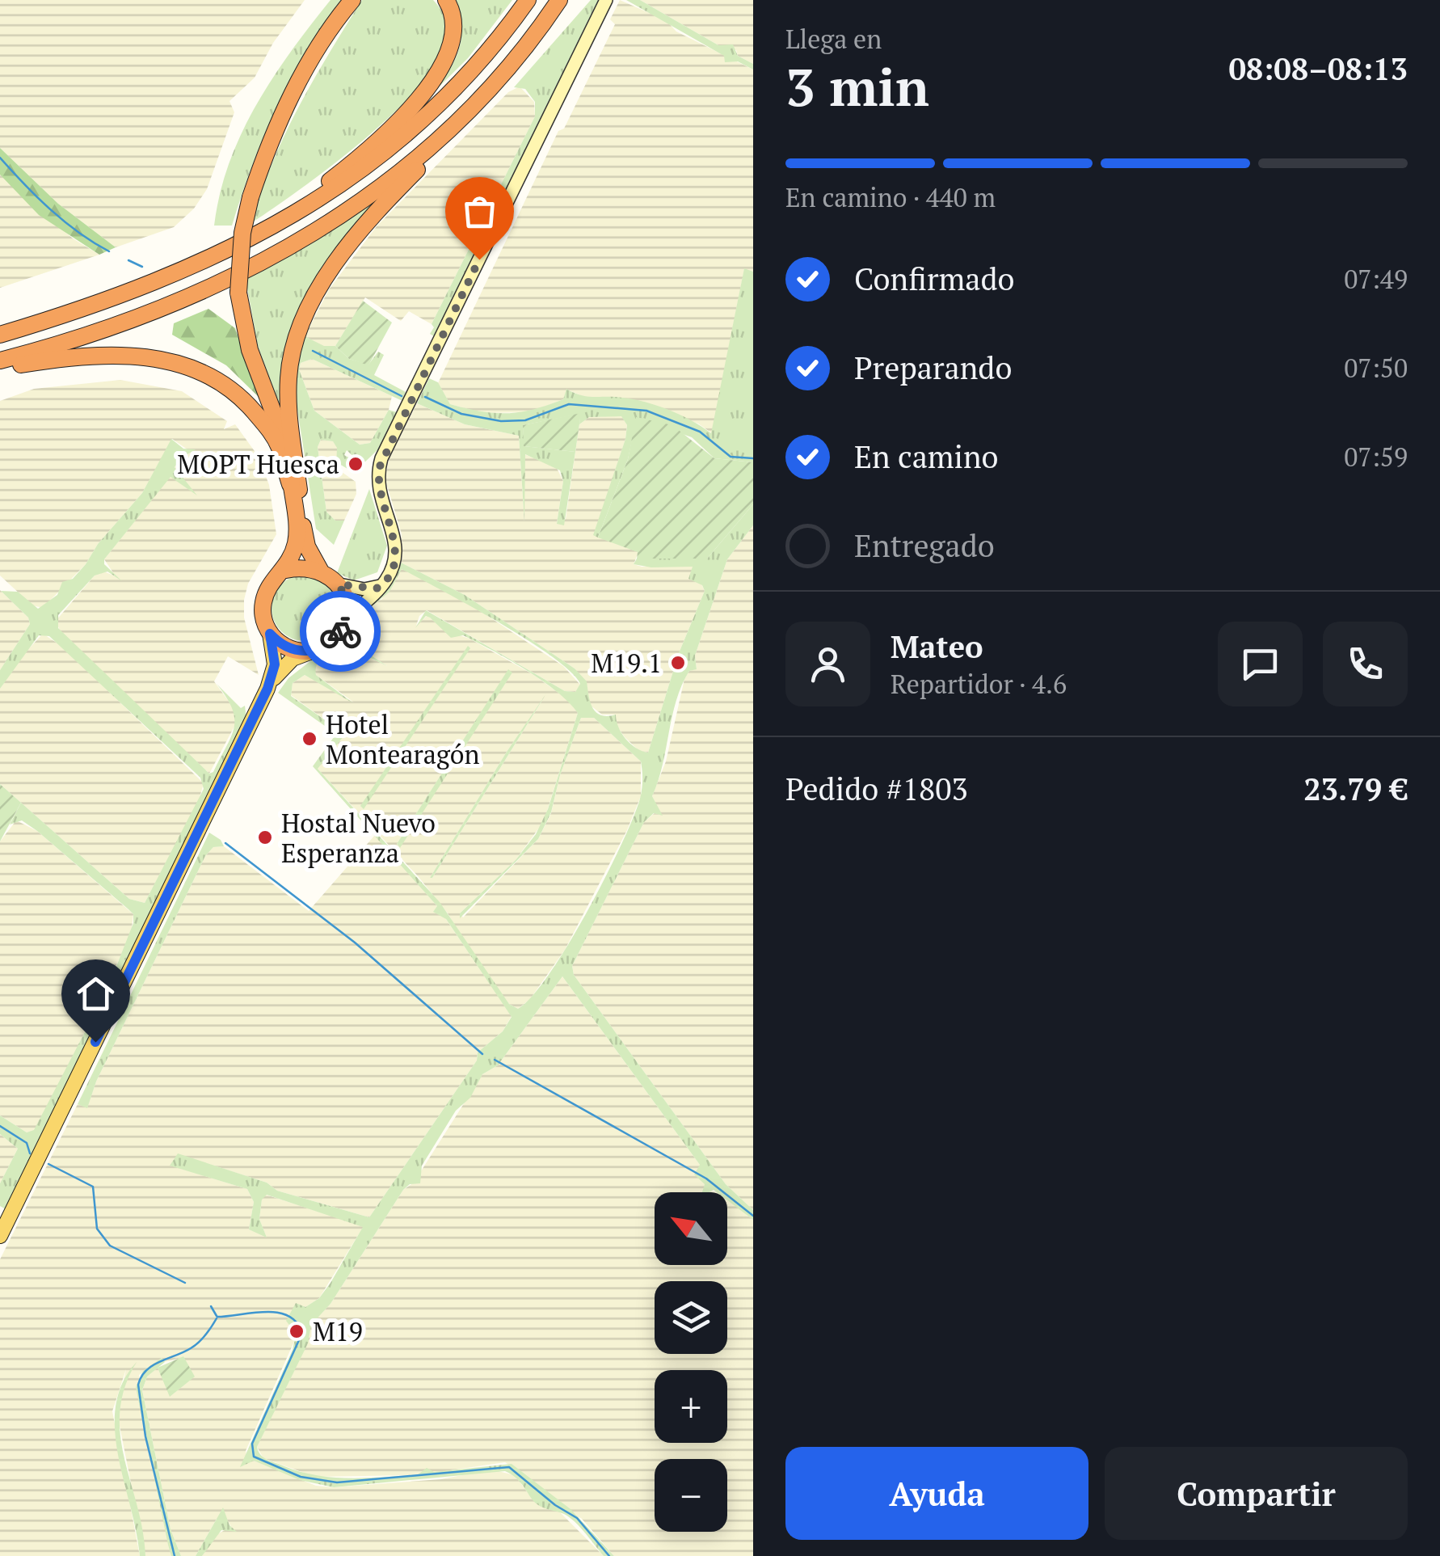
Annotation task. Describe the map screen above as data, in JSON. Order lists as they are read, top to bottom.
{
  "places": [
    "MOPT Huesca",
    "M19.1",
    "Hotel Montearagón",
    "Hostal Nuevo Esperanza",
    "M19"
  ],
  "north": "top left",
  "page": {
    "heading": ["3 min", "Llega en", "08:08–08:13"],
    "panel": [
      "Mateo",
      "Repartidor · 4.6",
      "Pedido #1803",
      "23.79 €"
    ],
    "bar": "En camino · 440 m",
    "list": [
      ["Confirmado", "07:49"],
      ["Preparando", "07:50"],
      ["En camino", "07:59"],
      "Entregado"
    ],
    "map_buttons": ["+", "−"],
    "buttons": ["Ayuda", "Compartir"]
  }
}
